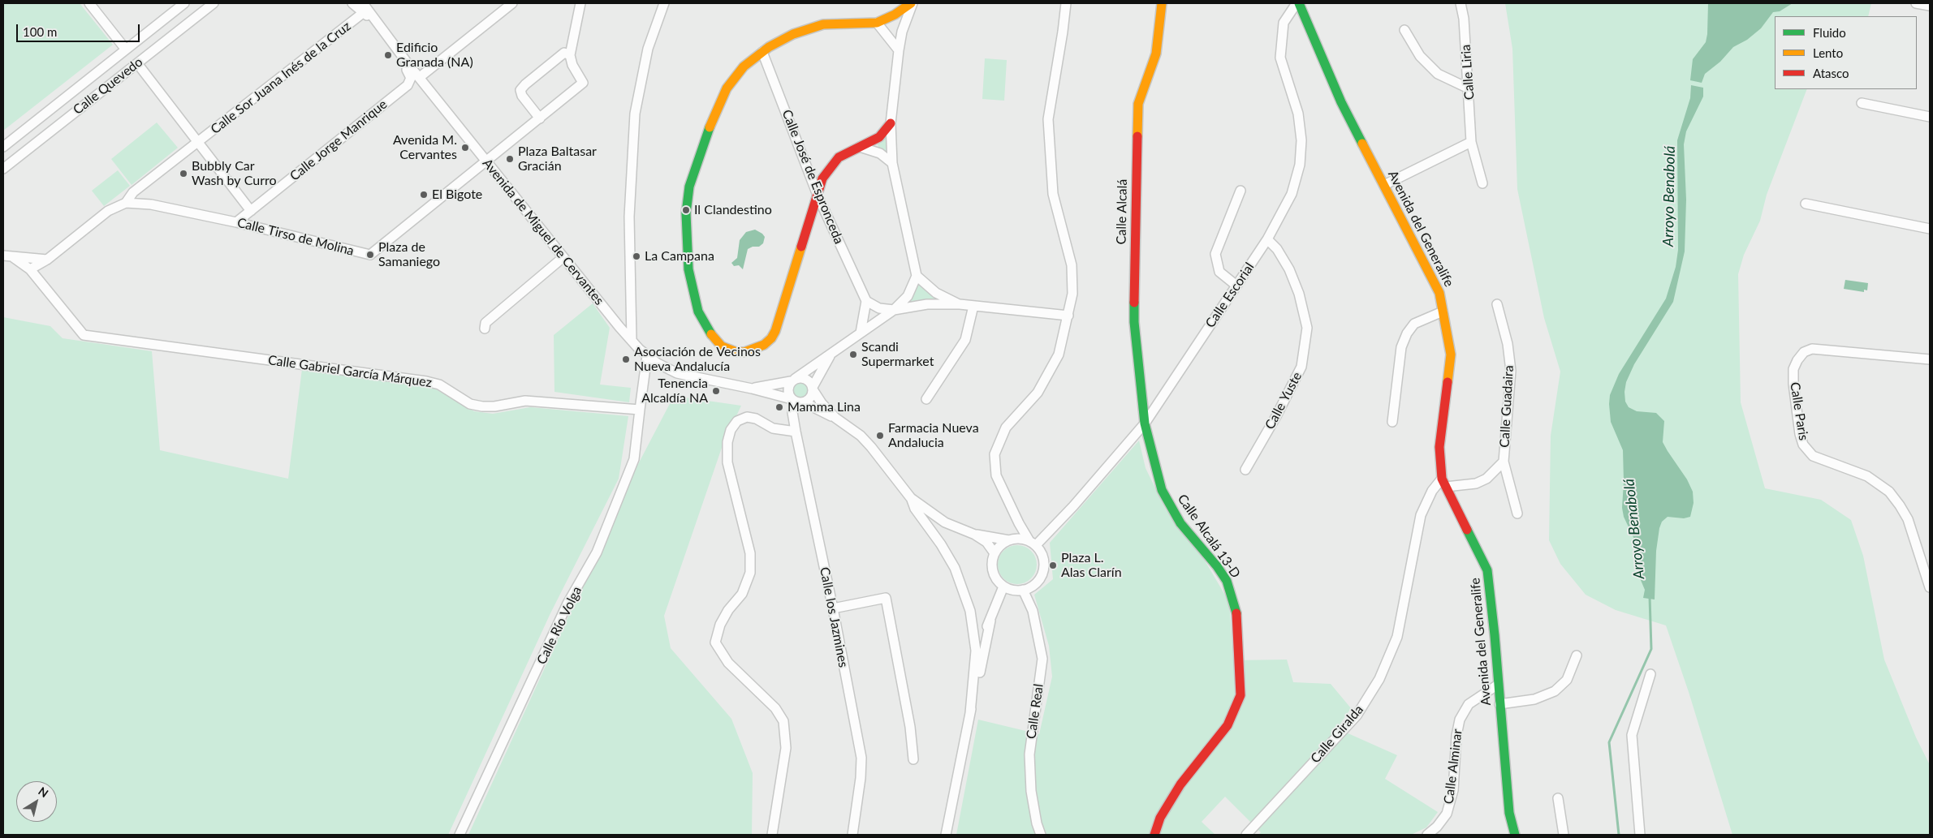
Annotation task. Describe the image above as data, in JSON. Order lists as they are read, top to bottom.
{
  "streets": {
    "street": [
      "Calle Liria",
      "Calle Sor Juana Inés de la Cruz",
      "Calle Quevedo",
      "Calle Jorge Manrique",
      "Calle José de Espronceda",
      "Calle Alcalá",
      "Avenida del Generalife",
      "Avenida de Miguel de Cervantes",
      "Calle Tirso de Molina",
      "Calle Escorial",
      "Calle Gabriel García Márquez",
      "Calle Yuste",
      "Calle Guadaira",
      "Calle Paris",
      "Calle Alcalá 13-D",
      "Calle los Jazmines",
      "Calle Río Volga",
      "Calle Real",
      "Calle Giralda",
      "Calle Alminar"
    ]
  },
  "crossings": [
    ["Calle Sor Juana Inés de la Cruz", "Avenida de Miguel de Cervantes"],
    ["Calle Sor Juana Inés de la Cruz", "Calle Tirso de Molina"],
    ["Calle Jorge Manrique", "Avenida de Miguel de Cervantes"],
    ["Calle Jorge Manrique", "Calle Tirso de Molina"],
    ["Calle Alcalá", "Calle Escorial"],
    ["Calle Alcalá", "Calle Alcalá 13-D"],
    ["Avenida del Generalife", "Calle Escorial"],
    ["Avenida del Generalife", "Calle Guadaira"],
    ["Avenida del Generalife", "Calle Giralda"],
    ["Avenida del Generalife", "Calle Alminar"],
    ["Avenida de Miguel de Cervantes", "Calle Tirso de Molina"],
    ["Avenida de Miguel de Cervantes", "Calle Escorial"],
    ["Avenida de Miguel de Cervantes", "Calle los Jazmines"],
    ["Avenida de Miguel de Cervantes", "Calle Real"],
    ["Calle Tirso de Molina", "Calle Gabriel García Márquez"],
    ["Calle Escorial", "Calle Yuste"],
    ["Calle Escorial", "Calle Alcalá 13-D"],
    ["Calle Escorial", "Calle Real"],
    ["Calle Gabriel García Márquez", "Calle Río Volga"],
    ["Calle Guadaira", "Calle Giralda"]
  ],
  "water": ["Arroyo Benabolá"],
  "places": [
    "Edificio Granada (NA)",
    "Avenida M. Cervantes",
    "Plaza Baltasar Gracián",
    "Bubbly Car Wash by Curro",
    "El Bigote",
    "Il Clandestino",
    "Plaza de Samaniego",
    "La Campana",
    "Scandi Supermarket",
    "Asociación de Vecinos Nueva Andalucía",
    "Tenencia Alcaldía NA",
    "Mamma Lina",
    "Farmacia Nueva Andalucia",
    "Plaza L. Alas Clarín"
  ],
  "legend": ["Fluido", "Lento", "Atasco"],
  "scale_bar": "100 m",
  "north": "top right"
}
